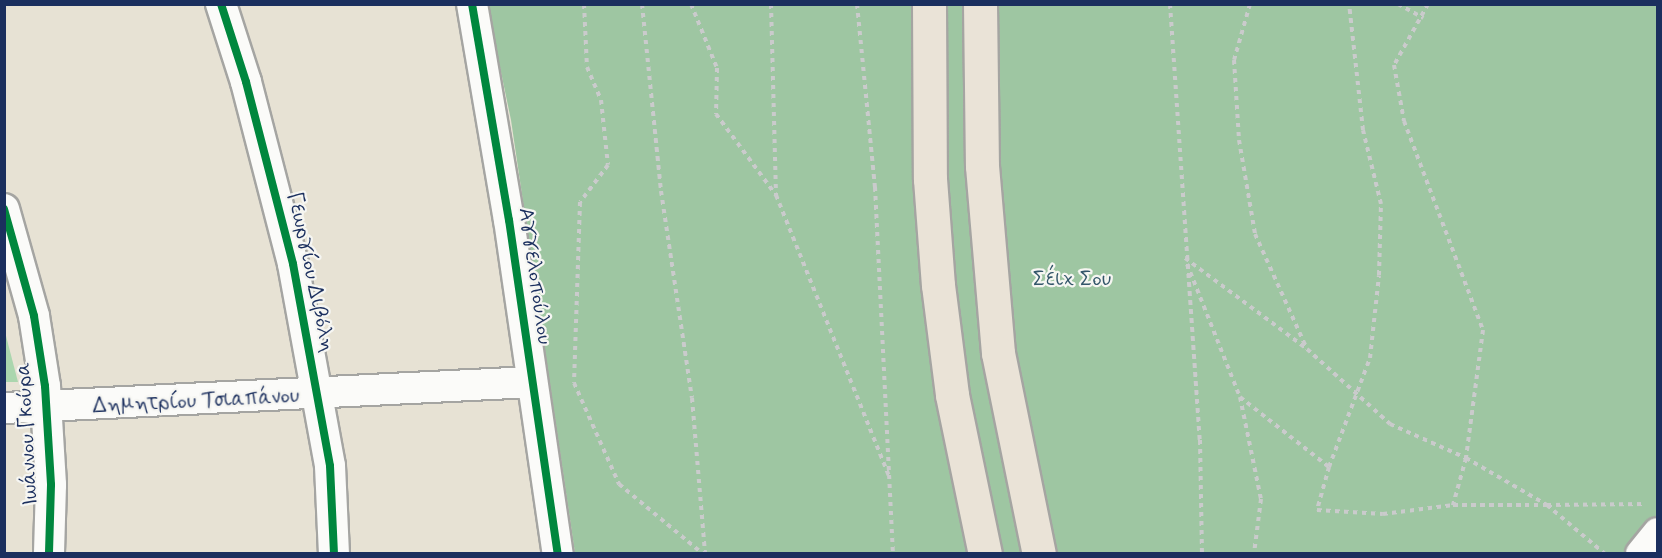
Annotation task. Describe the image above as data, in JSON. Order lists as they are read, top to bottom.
{
  "streets": {
    "street": [
      "Γεωργίου Διβόλη",
      "Αγγελοπούλου",
      "Δημητρίου Τσιαπάνου",
      "Ιωάννου Γκούρα"
    ]
  },
  "crossings": [
    ["Γεωργίου Διβόλη", "Δημητρίου Τσιαπάνου"],
    ["Αγγελοπούλου", "Δημητρίου Τσιαπάνου"],
    ["Δημητρίου Τσιαπάνου", "Ιωάννου Γκούρα"]
  ],
  "parks": ["Σέιχ Σου"]
}
